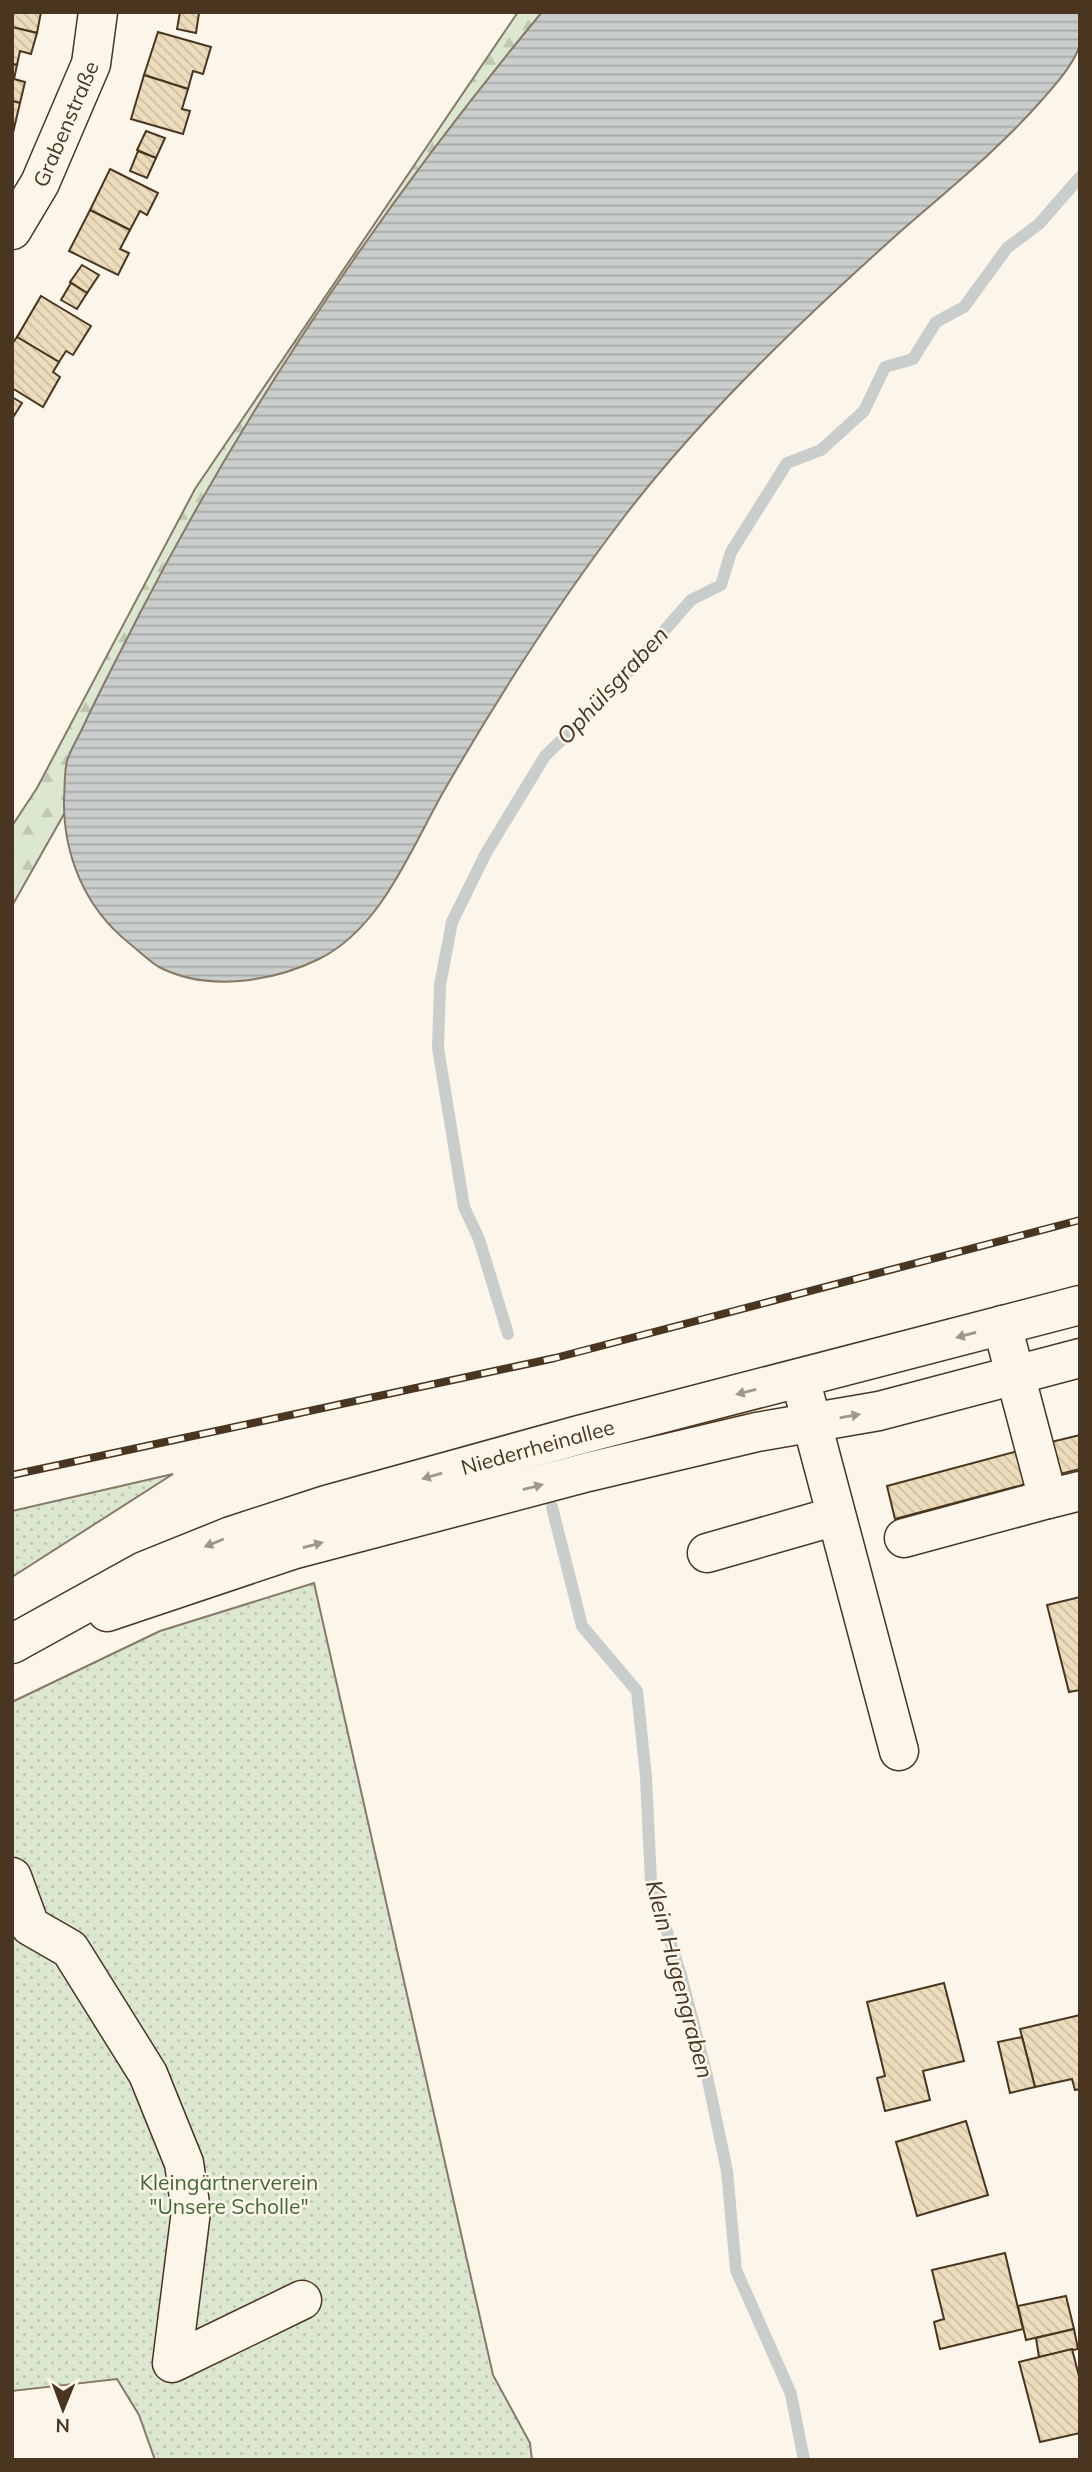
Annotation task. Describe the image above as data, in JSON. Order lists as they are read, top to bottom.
{
  "streets": {
    "main road": ["Grabenstraße", "Niederrheinallee"]
  },
  "water": ["Ophülsgraben", "Klein Hugengraben"],
  "parks": ["Kleingärtnerverein \"Unsere Scholle\""],
  "north": "bottom"
}
